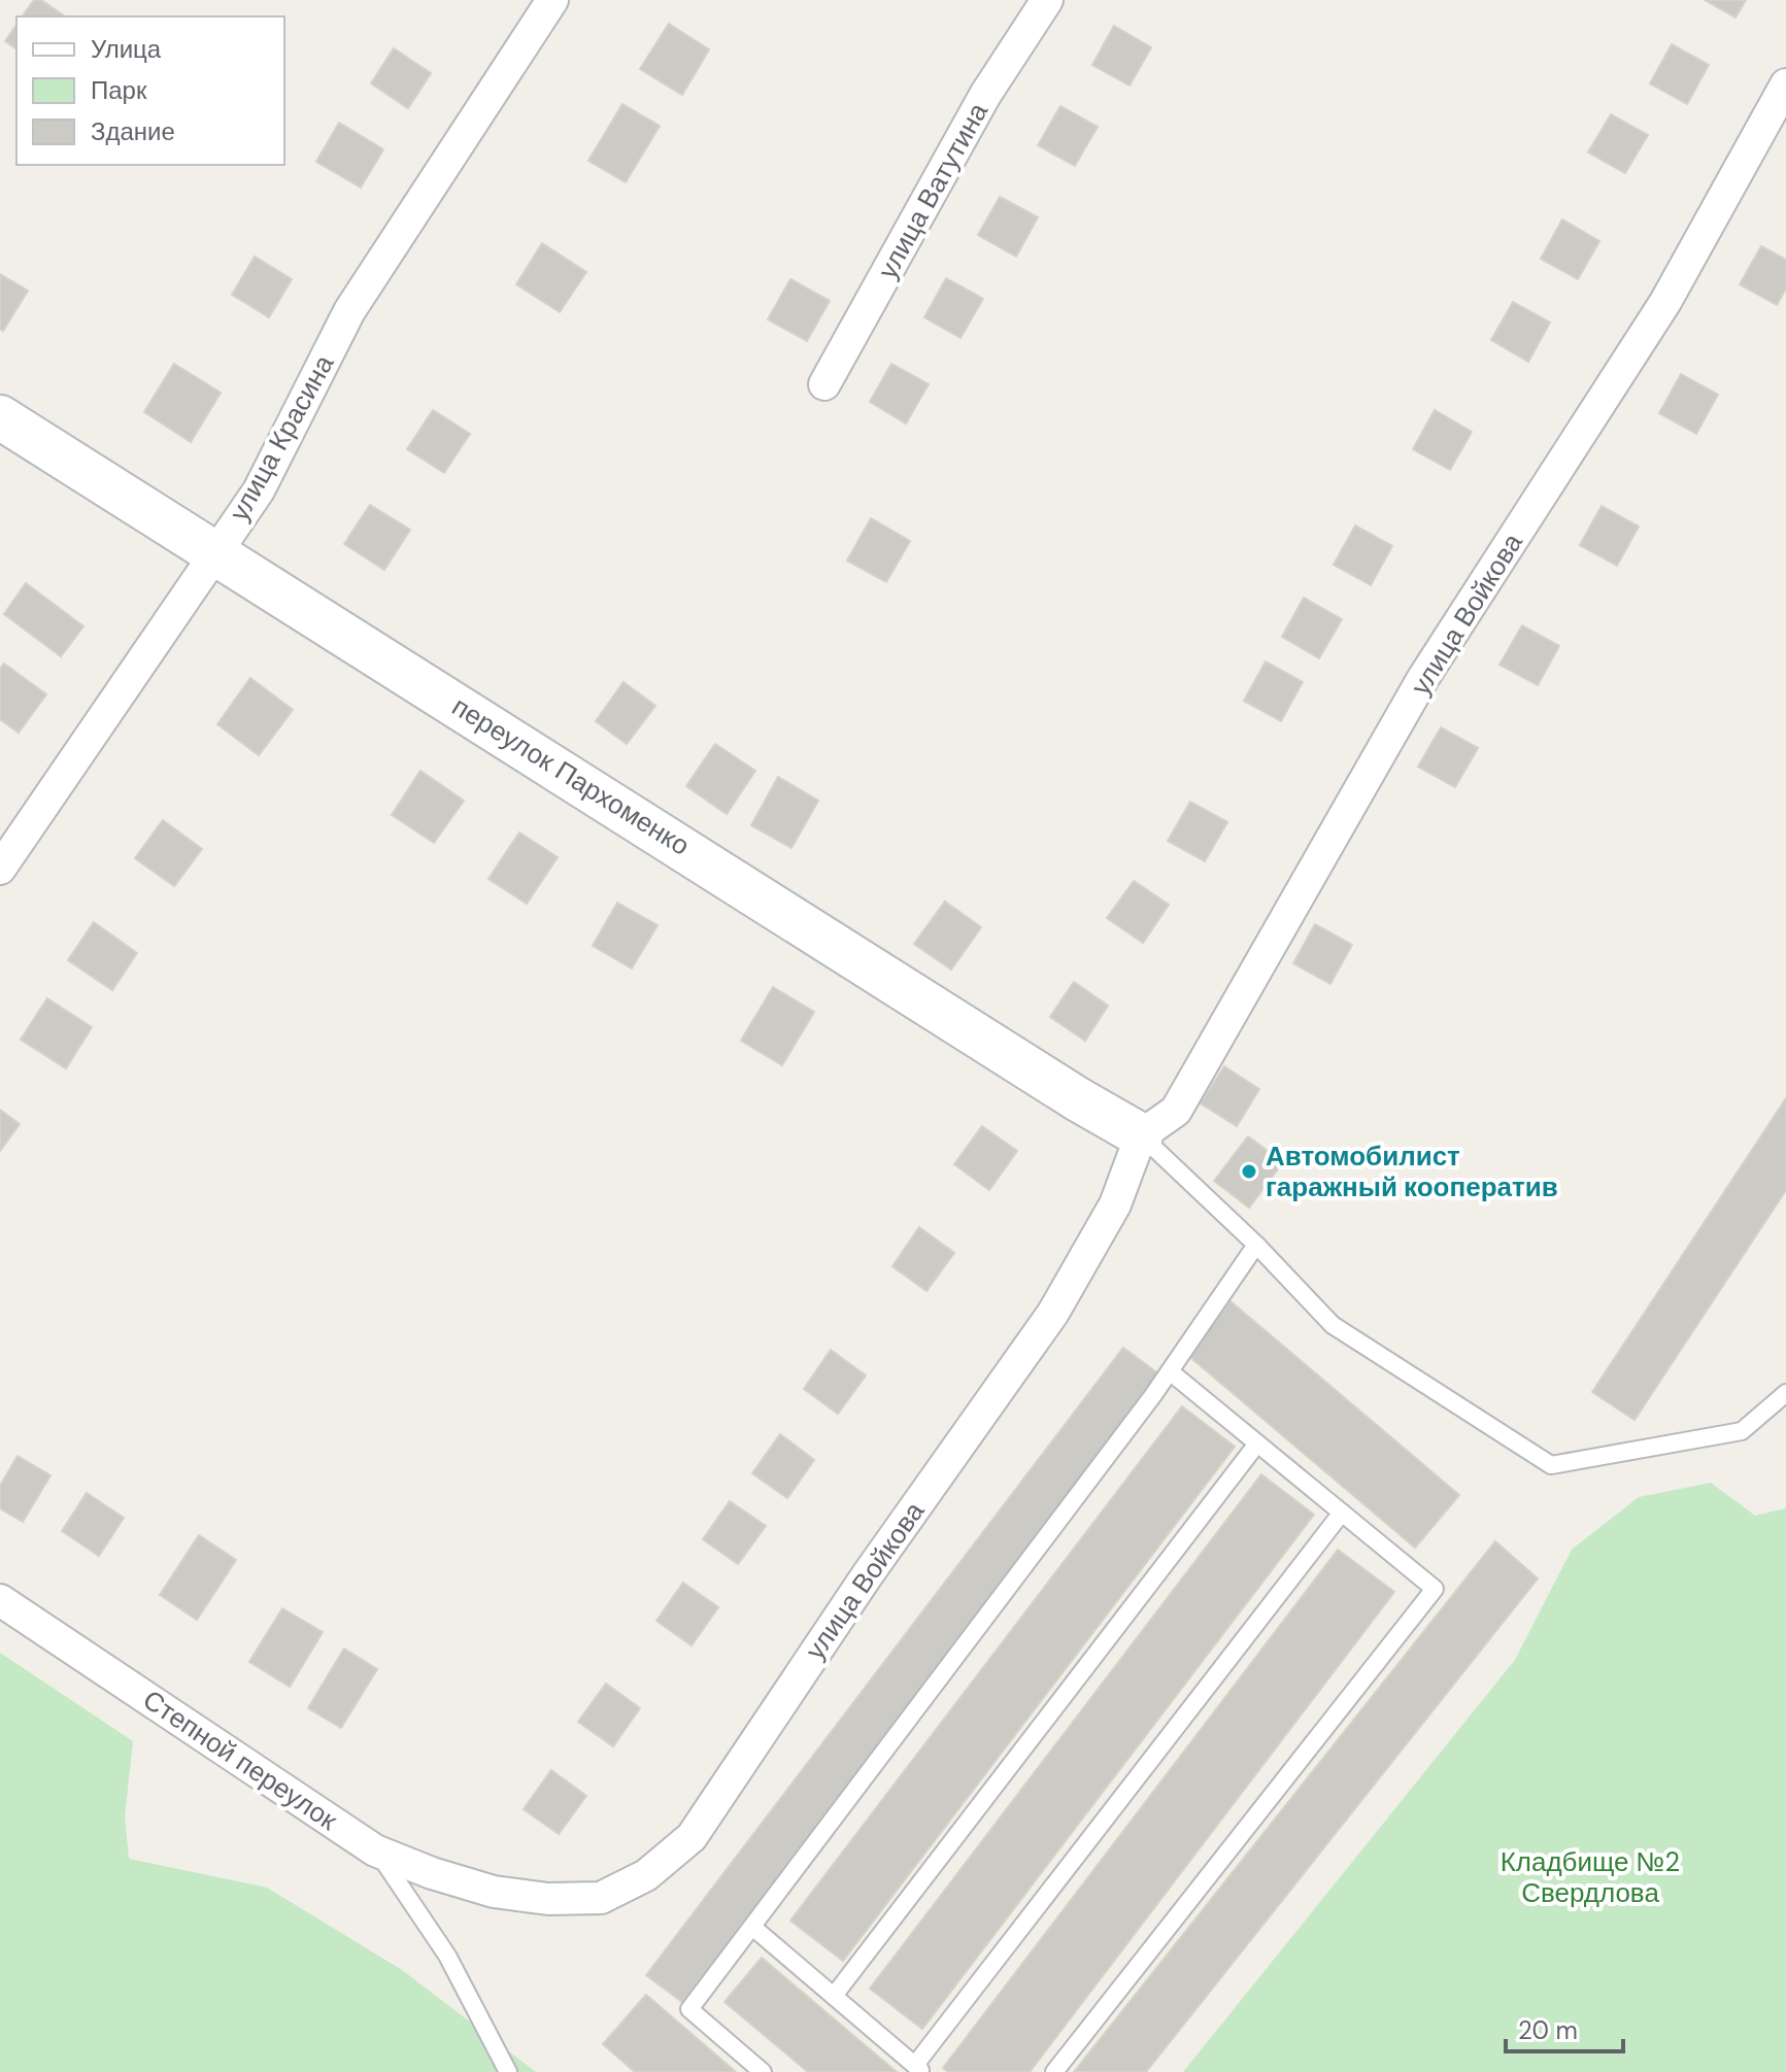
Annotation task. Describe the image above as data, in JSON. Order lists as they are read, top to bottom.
{
  "streets": {
    "street": [
      "улица Ватутина",
      "улица Красина",
      "улица Войкова",
      "переулок Пархоменко",
      "Степной переулок"
    ]
  },
  "crossings": [
    ["улица Красина", "переулок Пархоменко"],
    ["улица Войкова", "переулок Пархоменко"],
    ["улица Войкова", "Степной переулок"]
  ],
  "parks": ["Кладбище №2 Свердлова"],
  "places": ["Автомобилист гаражный кооператив"],
  "legend": ["Улица", "Парк", "Здание"],
  "scale_bar": "20 m"
}
